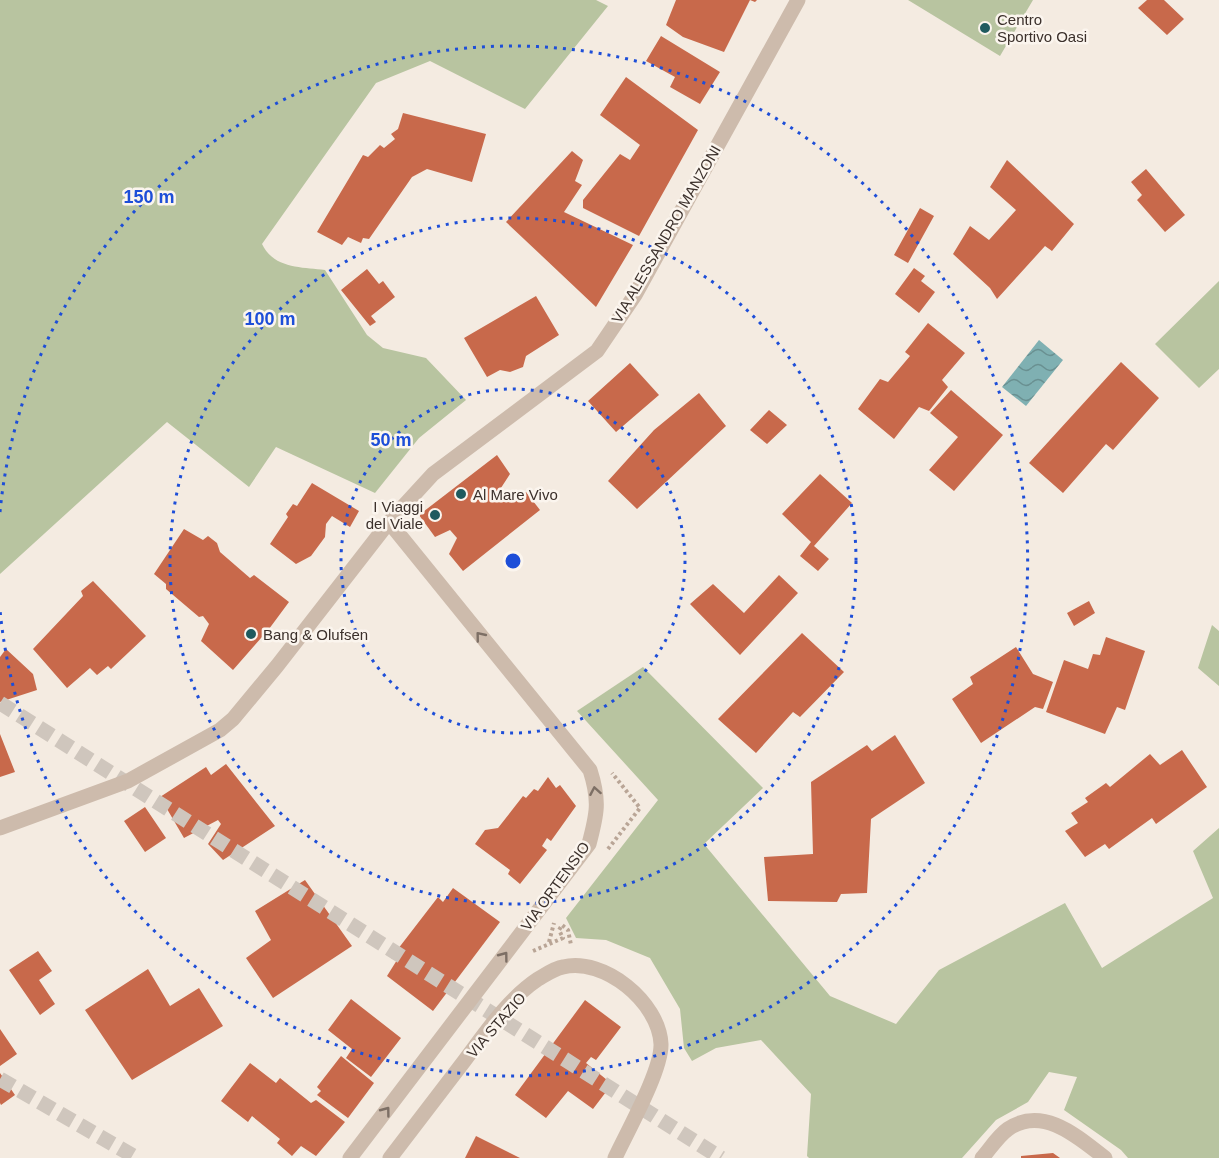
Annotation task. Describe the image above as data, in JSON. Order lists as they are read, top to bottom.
{
  "streets": {
    "street": ["VIA ALESSANDRO MANZONI", "VIA ORTENSIO", "VIA STAZIO"]
  },
  "crossings": [
    ["VIA ALESSANDRO MANZONI", "VIA ORTENSIO"]
  ],
  "one_way": ["VIA ORTENSIO"],
  "places": [
    "Centro Sportivo Oasi",
    "Al Mare Vivo",
    "I Viaggi del Viale",
    "Bang & Olufsen"
  ],
  "rings": ["150 m", "100 m", "50 m"]
}
